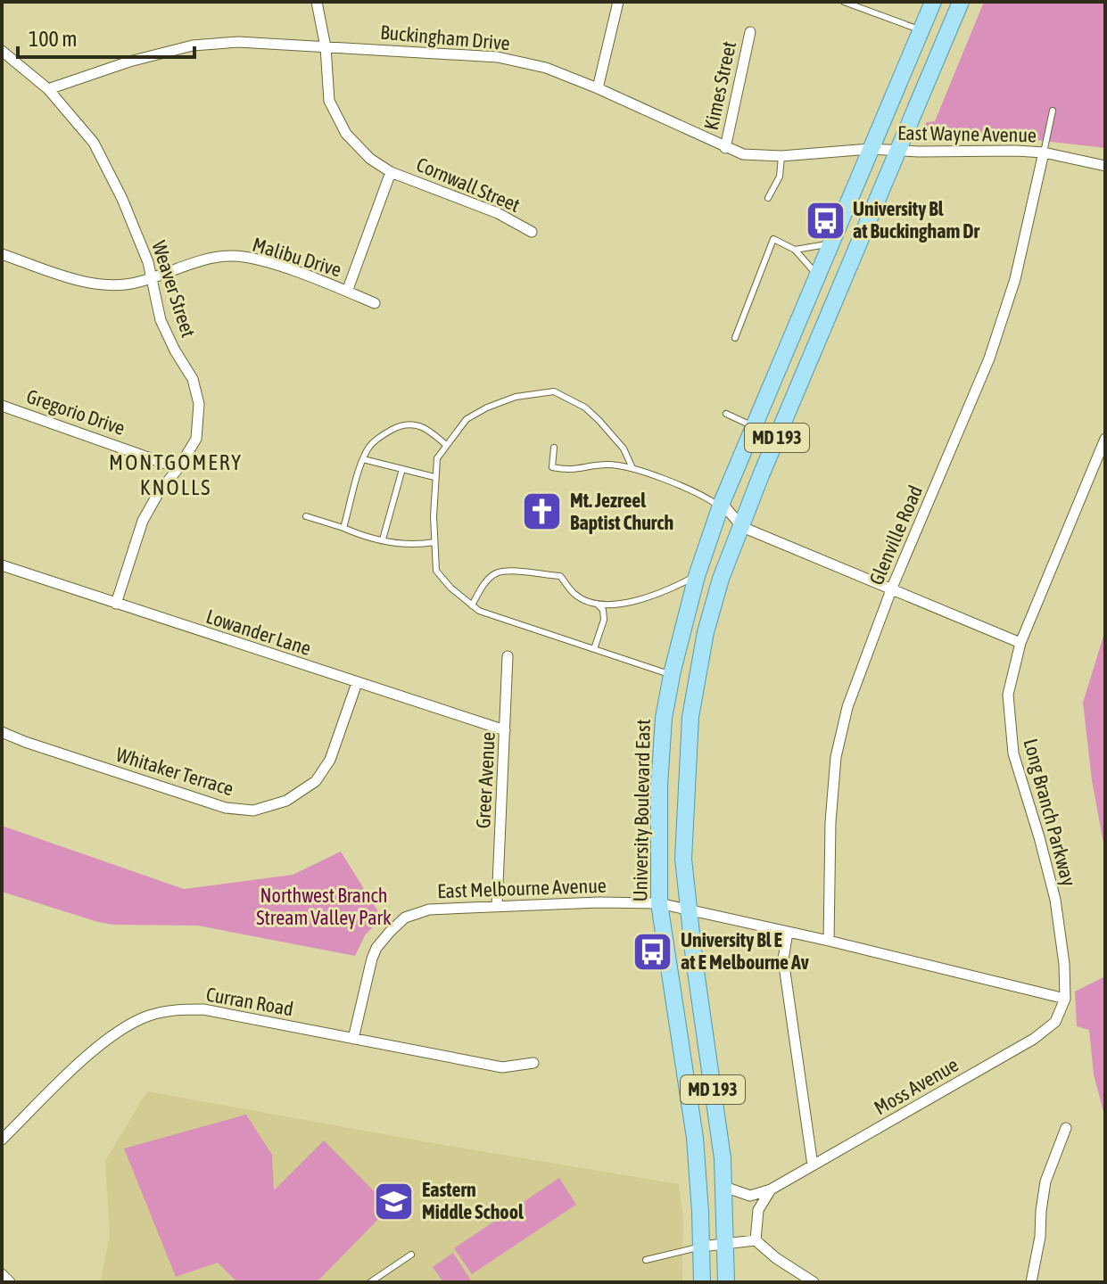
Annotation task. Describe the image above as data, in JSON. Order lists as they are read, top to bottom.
{
  "streets": {
    "main road": ["MD 193", "University Boulevard East"],
    "street": [
      "Buckingham Drive",
      "Kimes Street",
      "East Wayne Avenue",
      "Cornwall Street",
      "Malibu Drive",
      "Weaver Street",
      "Gregorio Drive",
      "Glenville Road",
      "Lowander Lane",
      "Whitaker Terrace",
      "Greer Avenue",
      "Long Branch Parkway",
      "East Melbourne Avenue",
      "Curran Road",
      "Moss Avenue"
    ]
  },
  "crossings": [
    ["Buckingham Drive", "Kimes Street"],
    ["Buckingham Drive", "East Wayne Avenue"],
    ["Buckingham Drive", "Cornwall Street"],
    ["Buckingham Drive", "Weaver Street"],
    ["Buckingham Drive", "University Boulevard East"],
    ["East Wayne Avenue", "MD 193"],
    ["East Wayne Avenue", "Glenville Road"],
    ["East Wayne Avenue", "University Boulevard East"],
    ["Malibu Drive", "Weaver Street"],
    ["Weaver Street", "Gregorio Drive"],
    ["Weaver Street", "Lowander Lane"],
    ["MD 193", "East Melbourne Avenue"],
    ["MD 193", "Moss Avenue"],
    ["Glenville Road", "East Melbourne Avenue"],
    ["Lowander Lane", "Whitaker Terrace"],
    ["Lowander Lane", "Greer Avenue"],
    ["Greer Avenue", "East Melbourne Avenue"],
    ["University Boulevard East", "East Melbourne Avenue"],
    ["Long Branch Parkway", "East Melbourne Avenue"],
    ["Long Branch Parkway", "Moss Avenue"],
    ["East Melbourne Avenue", "Curran Road"],
    ["East Melbourne Avenue", "Moss Avenue"]
  ],
  "districts": ["MONTGOMERY KNOLLS"],
  "parks": ["Northwest Branch Stream Valley Park"],
  "places": {
    "bus stop": ["University Bl at Buckingham Dr", "University Bl E at E Melbourne Av"],
    "church": ["Mt. Jezreel Baptist Church"],
    "school or university": ["Eastern Middle School"]
  },
  "scale_bar": "100 m"
}
